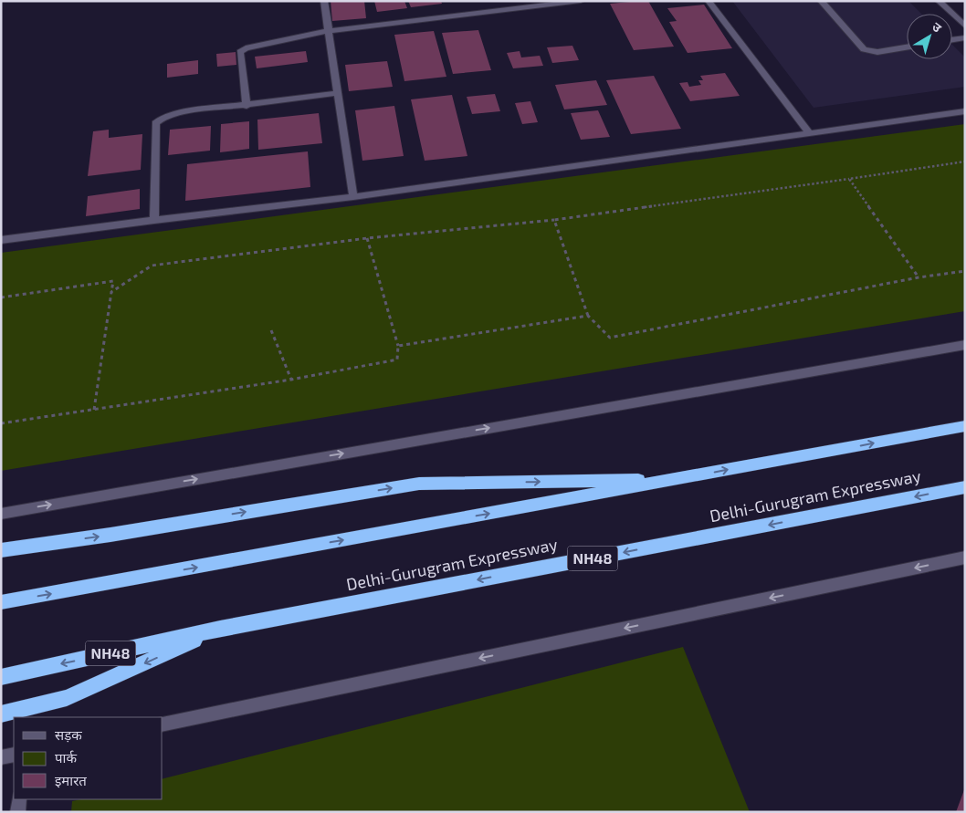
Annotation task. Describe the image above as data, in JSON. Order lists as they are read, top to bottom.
{
  "streets": {
    "highway": ["Delhi-Gurugram Expressway", "NH48"]
  },
  "legend": ["सड़क", "पार्क", "इमारत"],
  "north": "top right"
}
